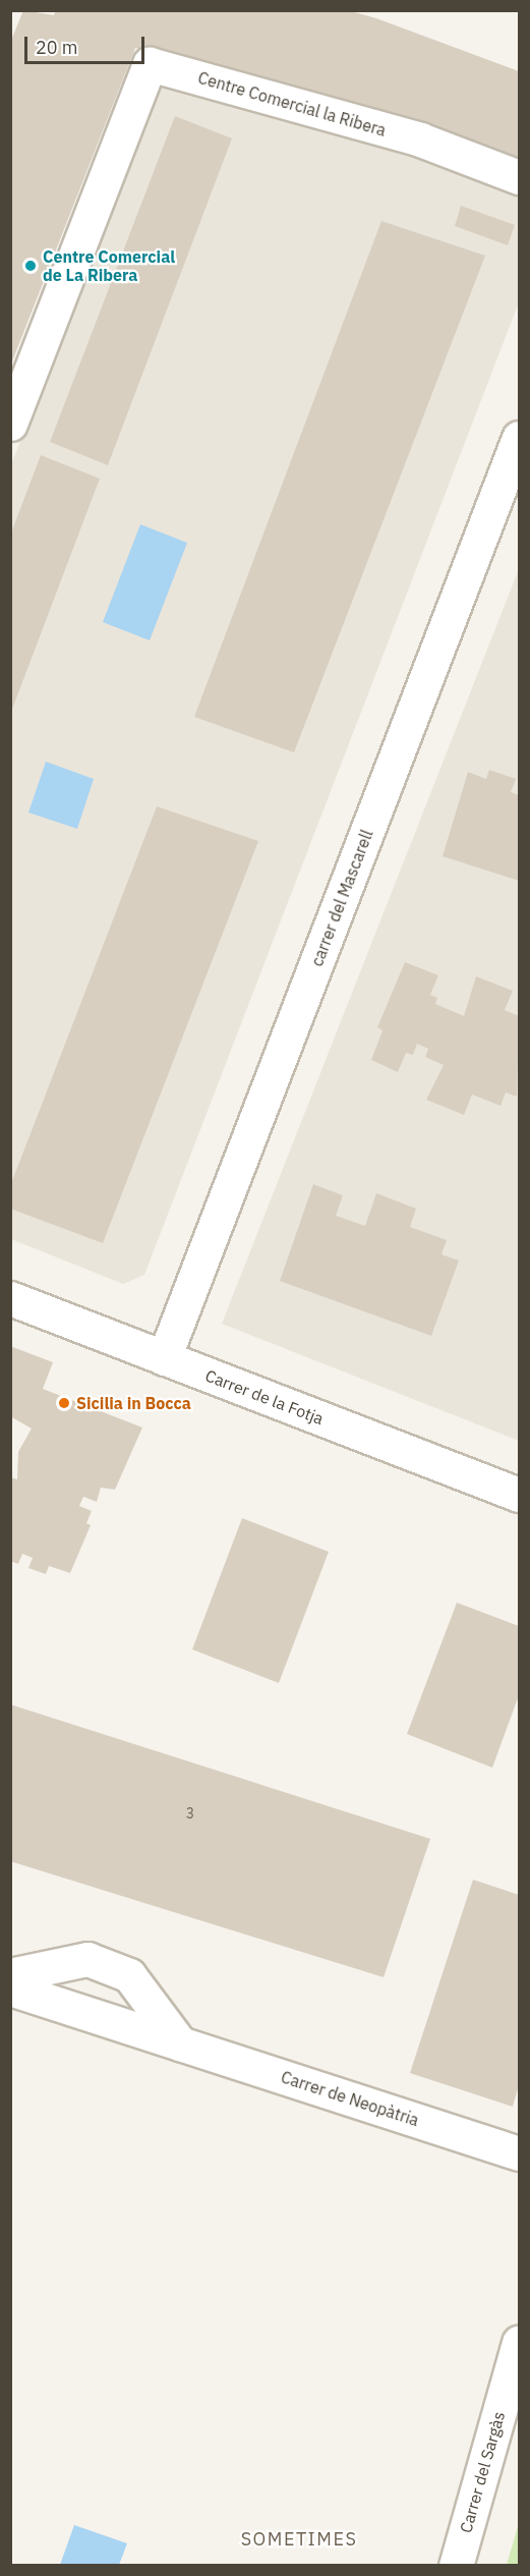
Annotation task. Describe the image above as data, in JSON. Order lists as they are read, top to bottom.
{
  "streets": {
    "street": [
      "Centre Comercial la Ribera",
      "carrer del Mascarell",
      "Carrer de la Fotja",
      "Carrer de Neopàtria",
      "Carrer del Sargàs"
    ]
  },
  "crossings": [
    ["carrer del Mascarell", "Carrer de la Fotja"]
  ],
  "districts": ["SOMETIMES"],
  "places": ["Centre Comercial de La Ribera", "Sicilia in Bocca"],
  "house_numbers": ["3"],
  "scale_bar": "20 m"
}
